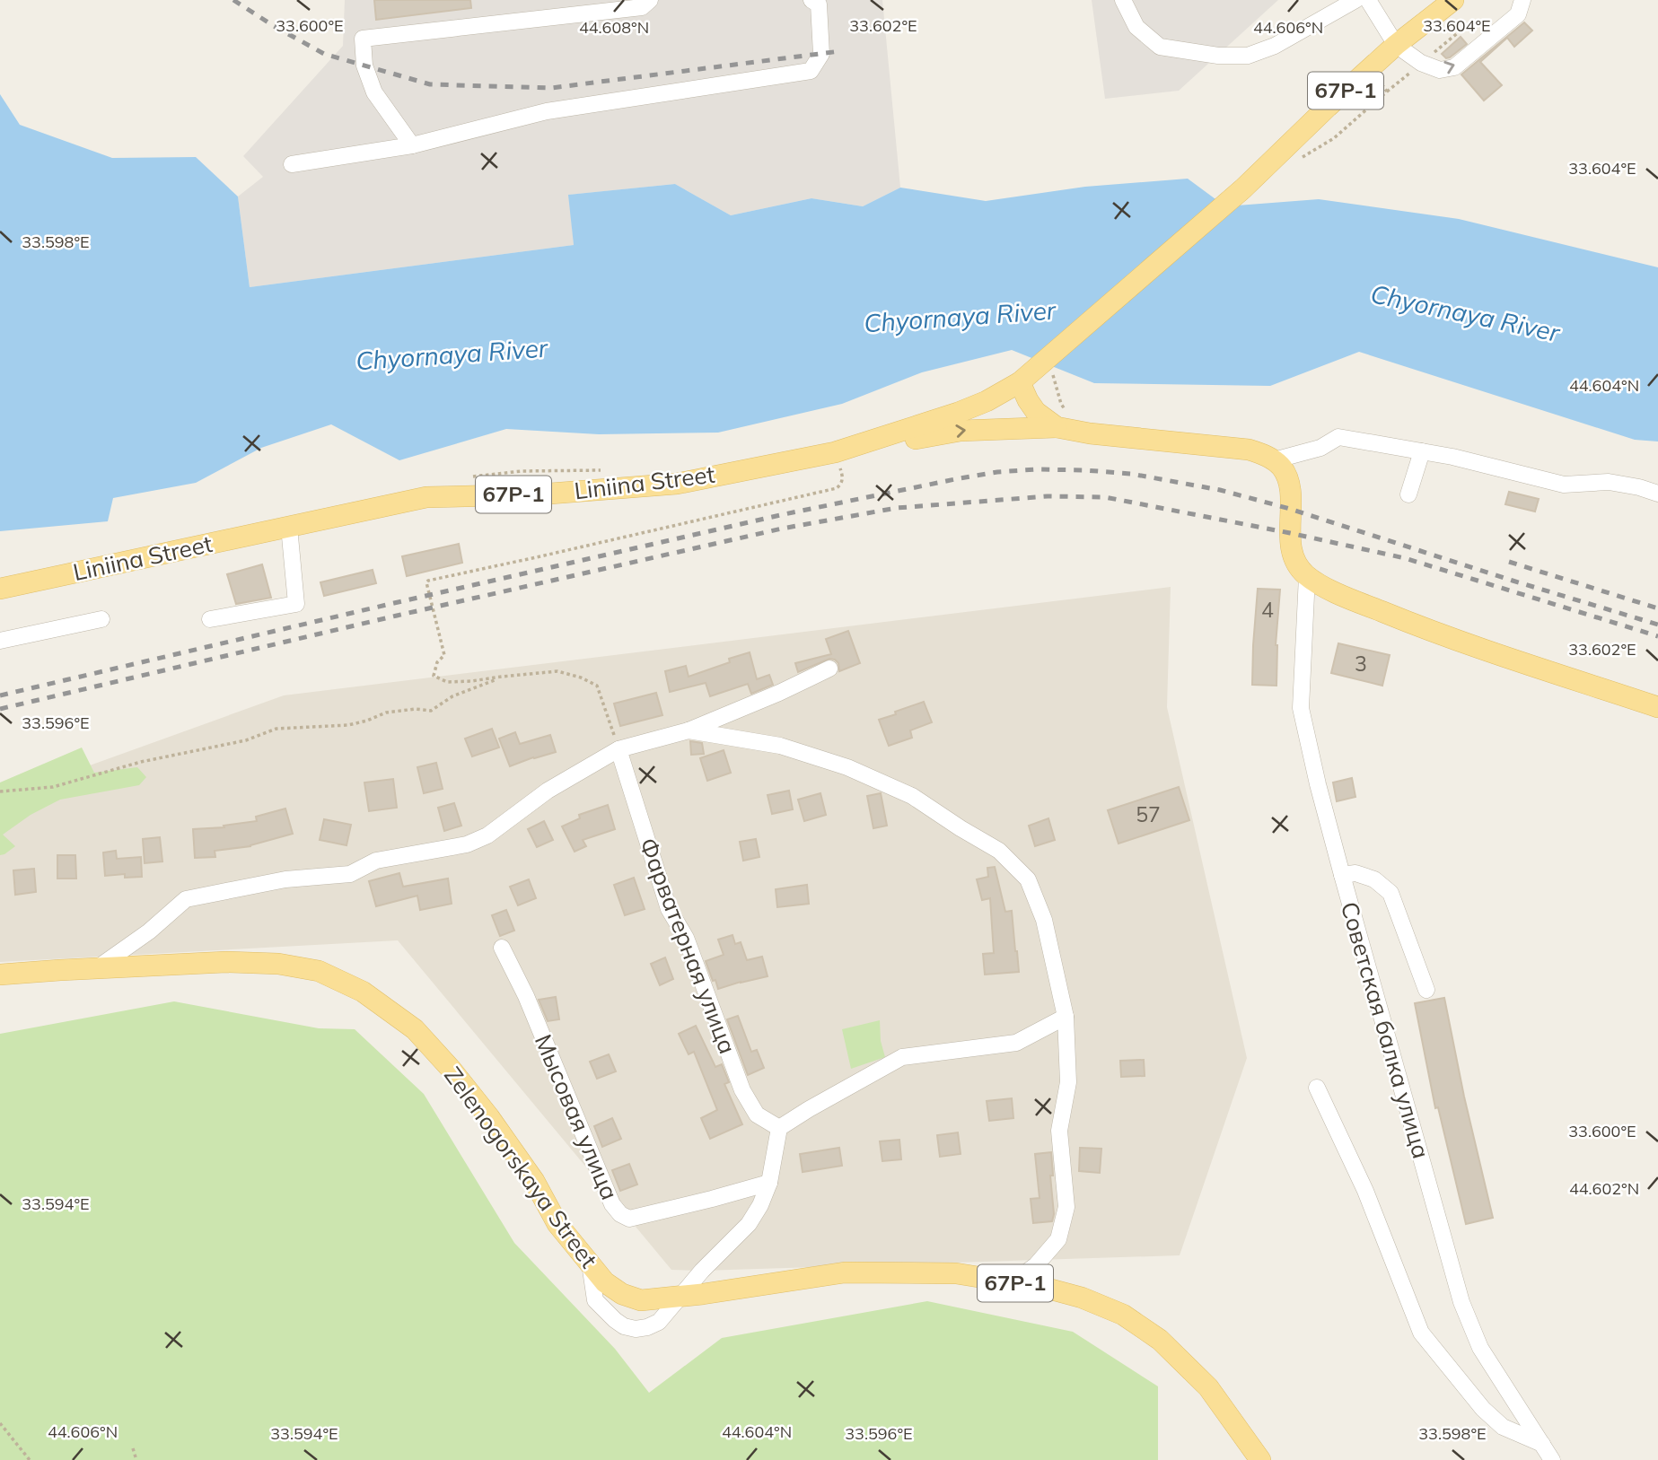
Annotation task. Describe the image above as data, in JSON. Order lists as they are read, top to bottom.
{
  "streets": {
    "main road": ["67Р-1", "Liniina Street", "Zelenogorskaya Street"],
    "street": ["Фарватерная улица", "Советская балка улица", "Мысовая улица"]
  },
  "crossings": [
    ["67Р-1", "Liniina Street"],
    ["67Р-1", "Zelenogorskaya Street"]
  ],
  "water": ["Chyornaya River"],
  "house_numbers": ["4", "3", "57"],
  "coordinates": [
    "33.600°E",
    "33.602°E",
    "33.604°E",
    "44.608°N",
    "44.606°N",
    "33.598°E",
    "44.604°N",
    "33.596°E",
    "44.602°N",
    "33.594°E"
  ]
}
